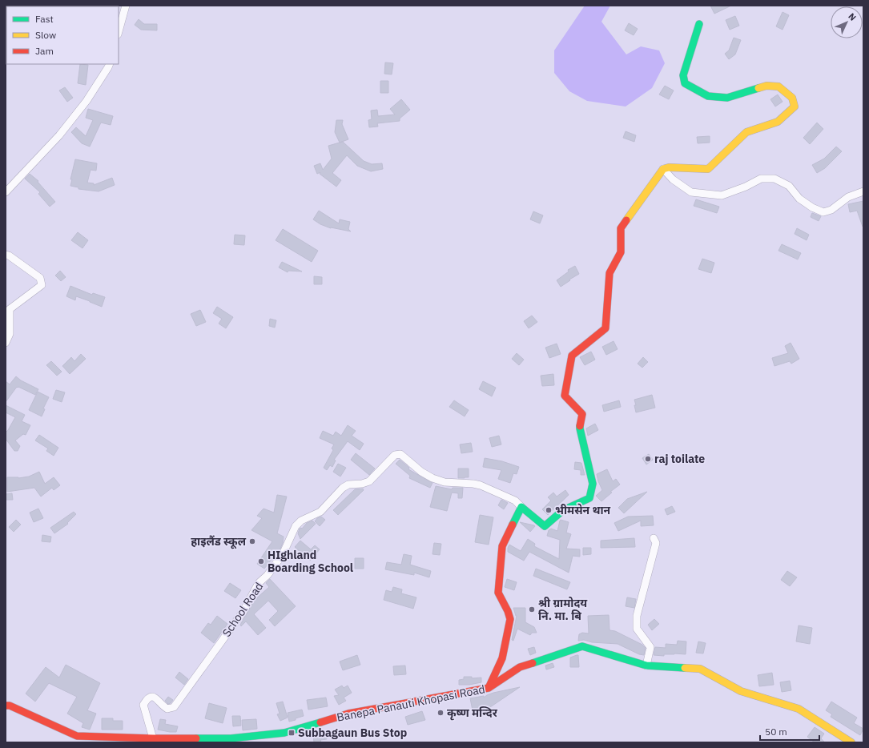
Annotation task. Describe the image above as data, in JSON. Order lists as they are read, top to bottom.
{
  "streets": {
    "street": ["School Road", "Banepa Panauti Khopasi Road"]
  },
  "crossings": [
    ["School Road", "Banepa Panauti Khopasi Road"]
  ],
  "places": {
    "other": [
      "raj toilate",
      "भीमसेन थान",
      "हाइलैंड स्कूल",
      "HIghland Boarding School",
      "श्री ग्रामोदय नि. मा. बि",
      "कृष्ण मन्दिर"
    ],
    "transit": ["Subbagaun Bus Stop"]
  },
  "legend": ["Fast", "Slow", "Jam"],
  "scale_bar": "50 m",
  "north": "top right"
}
